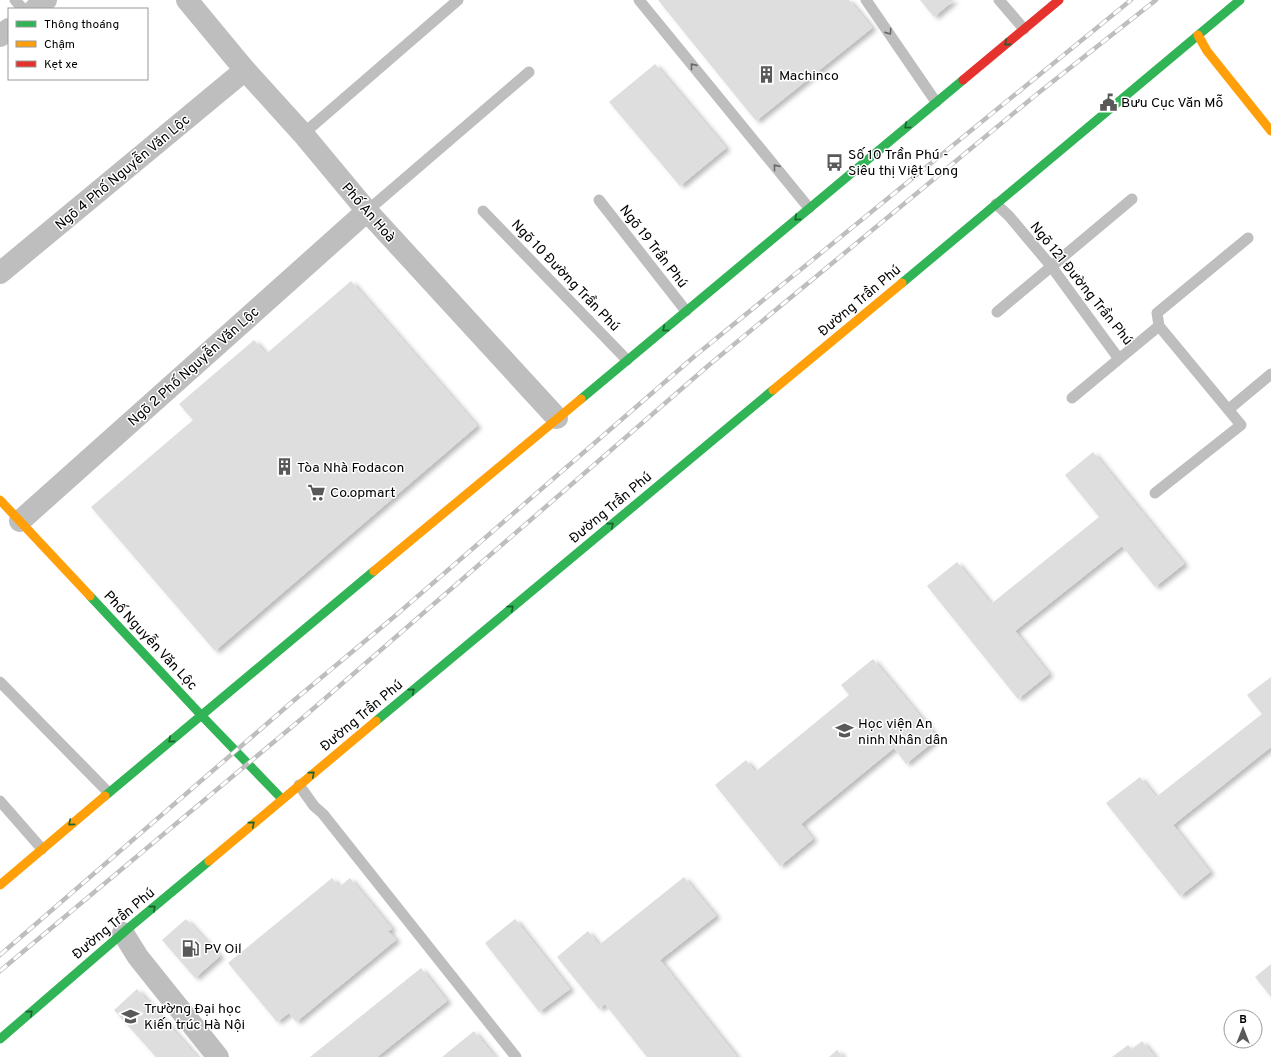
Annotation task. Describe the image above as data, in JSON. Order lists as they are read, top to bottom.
{
  "streets": {
    "main road": ["Đường Trần Phú", "Phố Nguyễn Văn Lộc"],
    "street": ["Ngõ 4 Phố Nguyễn Văn Lộc", "Phố An Hoà", "Ngõ 2 Phố Nguyễn Văn Lộc"],
    "lane": ["Ngõ 19 Trần Phú", "Ngõ 10 Đường Trần Phú", "Ngõ 121 Đường Trần Phú"]
  },
  "crossings": [
    ["Ngõ 4 Phố Nguyễn Văn Lộc", "Phố An Hoà"],
    ["Phố An Hoà", "Ngõ 2 Phố Nguyễn Văn Lộc"],
    ["Ngõ 121 Đường Trần Phú", "Đường Trần Phú"],
    ["Đường Trần Phú", "Phố Nguyễn Văn Lộc"],
    ["Ngõ 2 Phố Nguyễn Văn Lộc", "Phố Nguyễn Văn Lộc"]
  ],
  "one_way": ["Đường Trần Phú"],
  "places": {
    "building": ["Machinco", "Tòa Nhà Fodacon"],
    "public building": ["Bưu Cục Văn Mỗ"],
    "bus stop": ["Số 10 Trần Phú - Siêu thị Việt Long"],
    "supermarket": ["Co.opmart"],
    "school or university": ["Học viện An ninh Nhân dân", "Trường Đại học Kiến trúc Hà Nội"],
    "fuel station": ["PV Oil"]
  },
  "legend": ["Thông thoáng", "Chậm", "Kẹt xe"],
  "north": "top"
}
